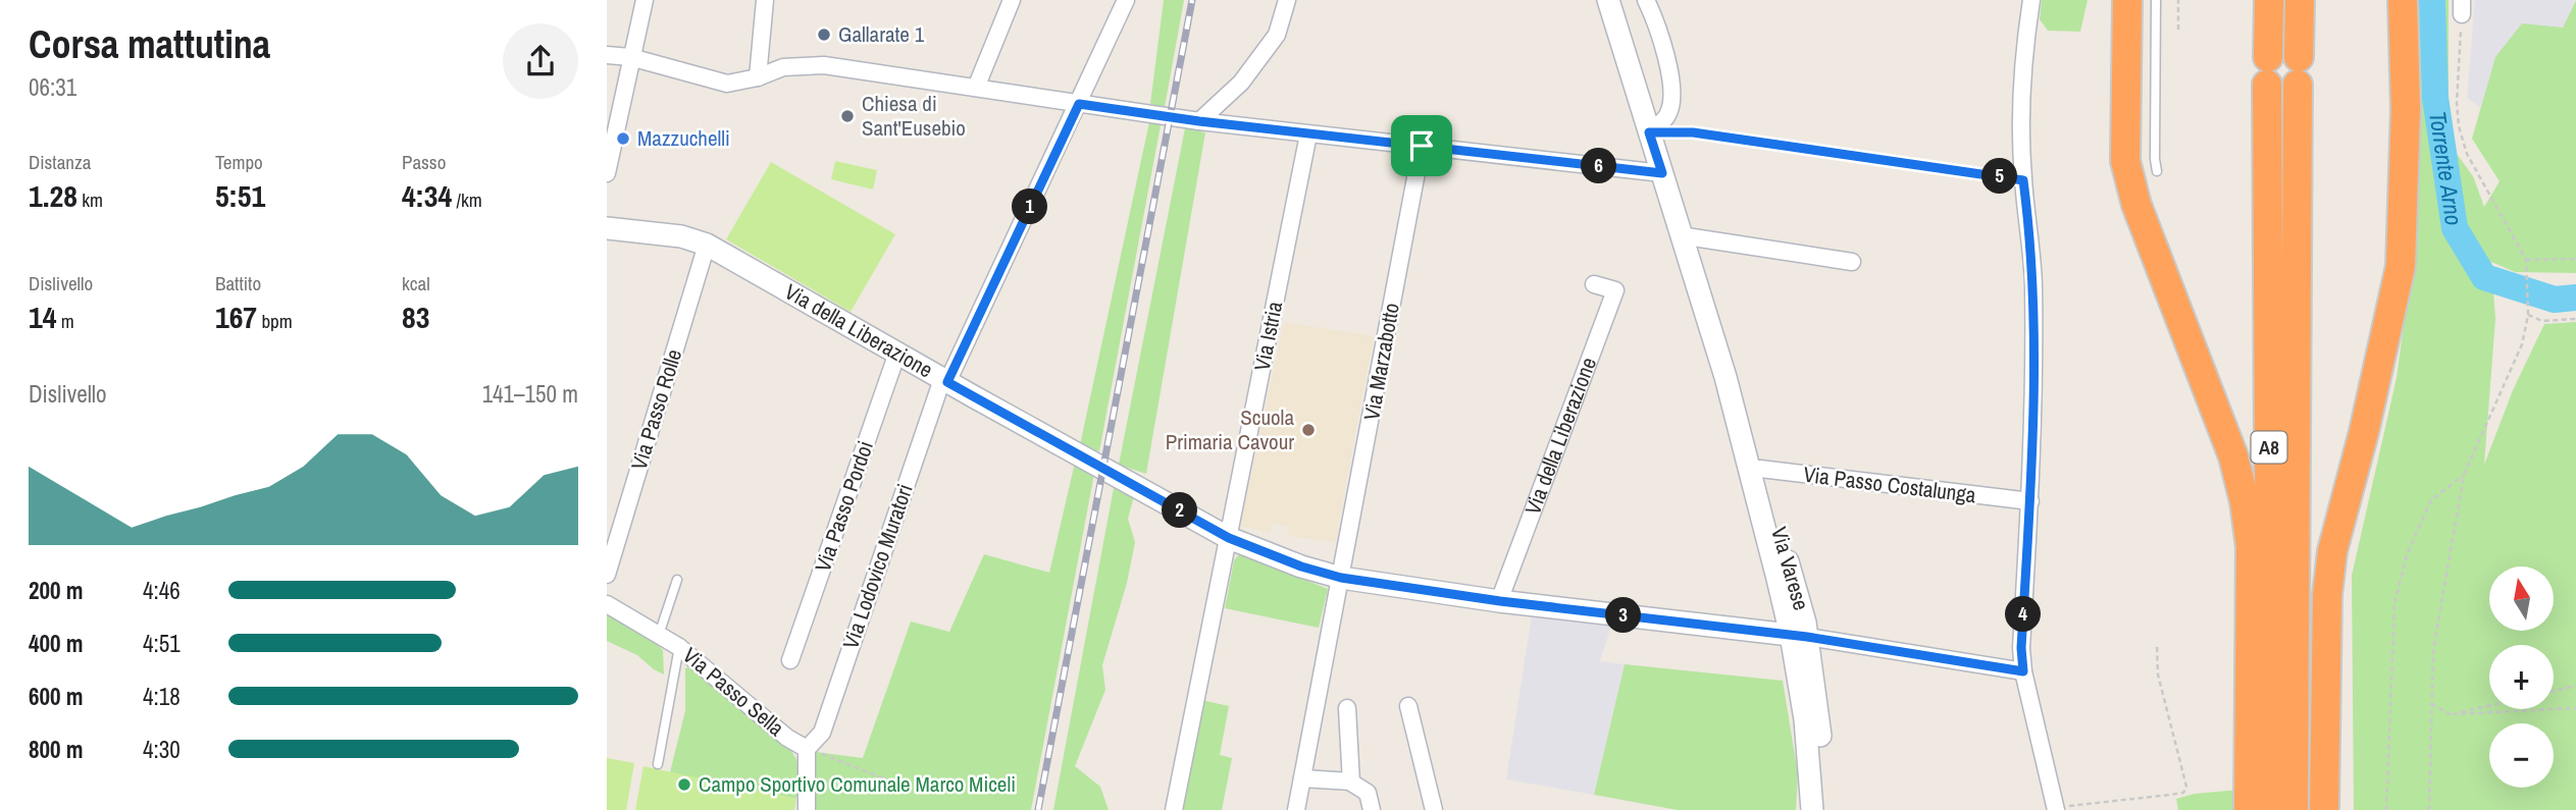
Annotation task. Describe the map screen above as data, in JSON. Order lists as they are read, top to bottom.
{
  "streets": {
    "highway": ["A8"],
    "street": [
      "Via della Liberazione",
      "Via Istria",
      "Via Marzabotto",
      "Via Passo Rolle",
      "Via Passo Costalunga",
      "Via Passo Pordoi",
      "Via Lodovico Muratori",
      "Via Varese",
      "Via Passo Sella"
    ]
  },
  "crossings": [
    ["Via della Liberazione", "Via Istria"],
    ["Via della Liberazione", "Via Marzabotto"],
    ["Via della Liberazione", "Via Passo Rolle"],
    ["Via della Liberazione", "Via Passo Pordoi"],
    ["Via della Liberazione", "Via Lodovico Muratori"],
    ["Via della Liberazione", "Via Varese"],
    ["Via Passo Costalunga", "Via Varese"],
    ["Via Lodovico Muratori", "Via Passo Sella"]
  ],
  "water": ["Torrente Arno"],
  "places": [
    "Gallarate 1",
    "Chiesa di Sant'Eusebio",
    "Mazzuchelli",
    "Scuola Primaria Cavour",
    "Campo Sportivo Comunale Marco Miceli"
  ],
  "north": "top",
  "page": {
    "heading": ["Corsa mattutina", "06:31"],
    "stats": [
      ["Distanza", "1.28 km"],
      ["Tempo", "5:51"],
      ["Passo", "4:34 /km"],
      ["Dislivello", "14 m"],
      ["Battito", "167 bpm"],
      ["kcal", "83"]
    ],
    "pins": [
      "6",
      "5",
      "1",
      "2",
      "4",
      "3"
    ],
    "chart": ["Dislivello", "141–150 m"],
    "list": [
      {
        "name": "200 m",
        "note": "4:46"
      },
      {
        "name": "400 m",
        "note": "4:51"
      },
      {
        "name": "600 m",
        "note": "4:18"
      },
      {
        "name": "800 m",
        "note": "4:30"
      }
    ],
    "map_buttons": ["+", "−"]
  }
}
